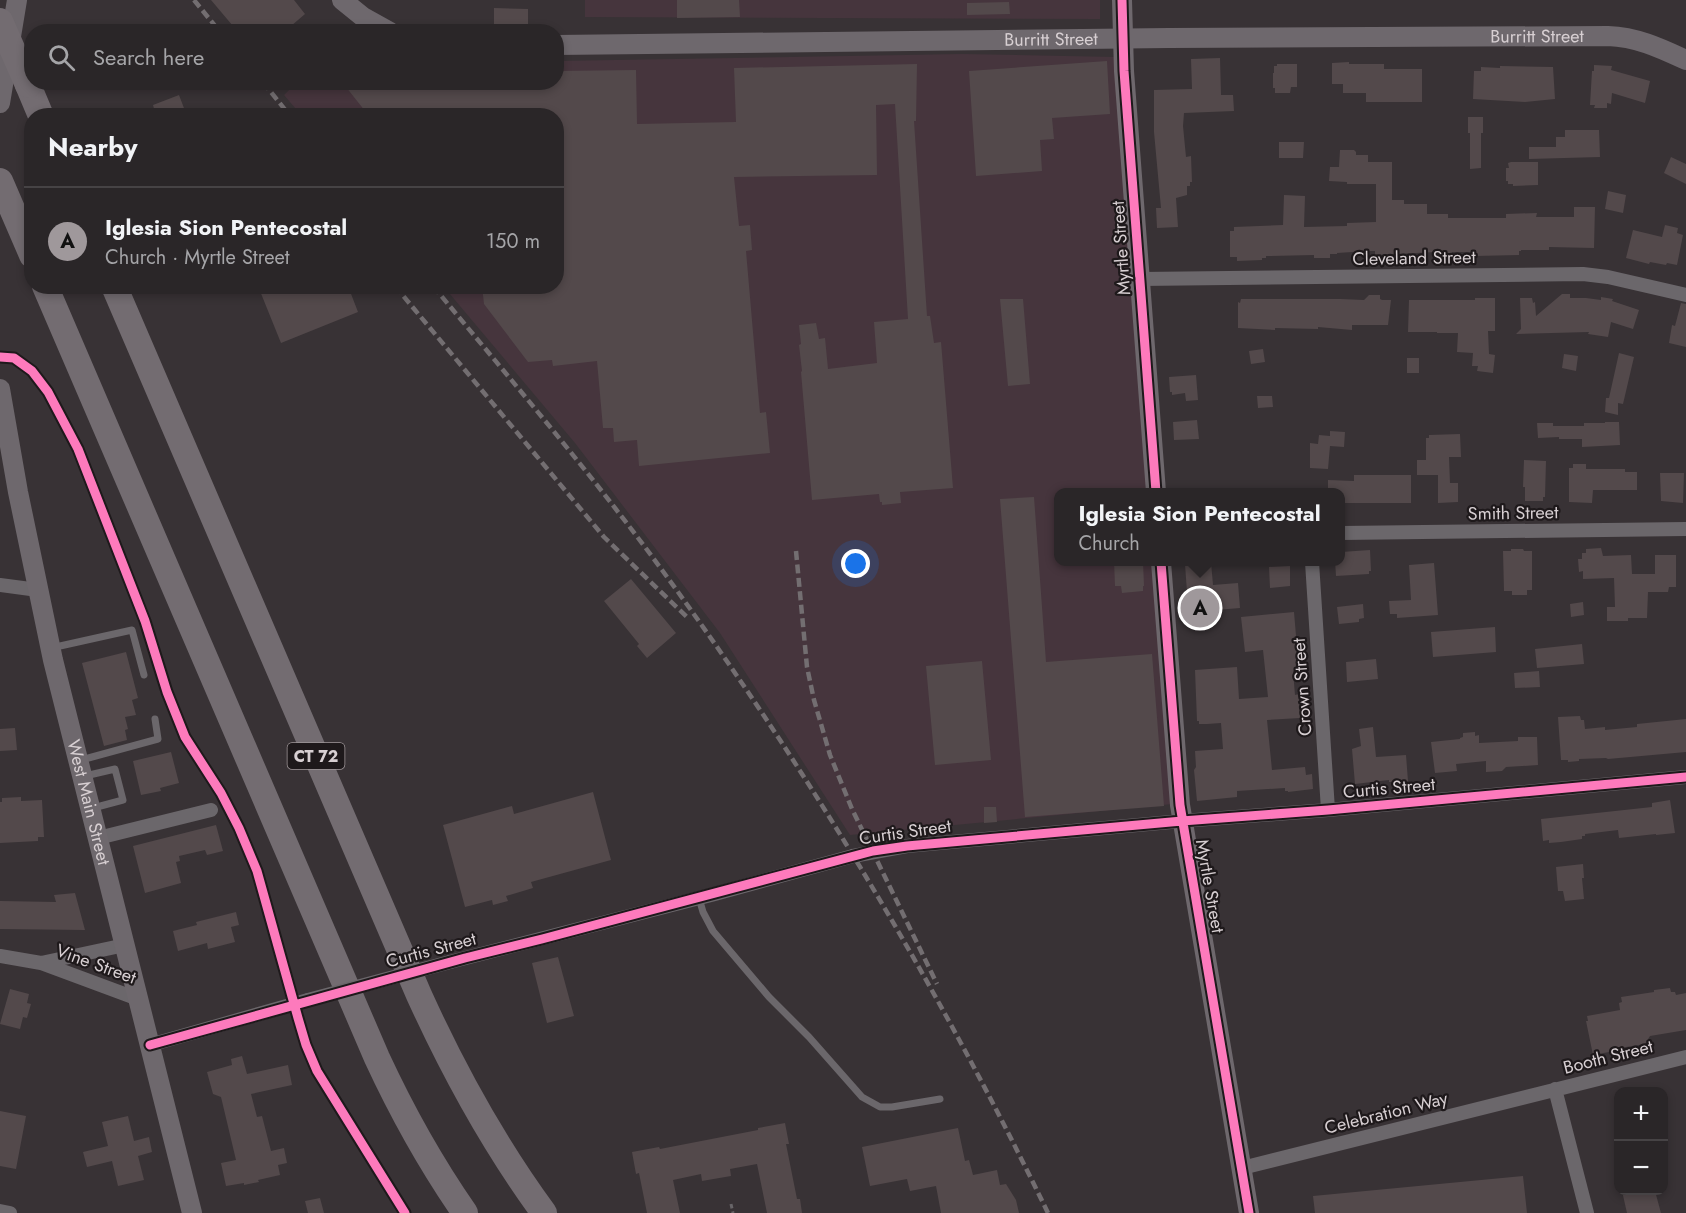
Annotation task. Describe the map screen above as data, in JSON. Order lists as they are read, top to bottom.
{
  "streets": {
    "highway": ["CT 72"],
    "street": [
      "Burritt Street",
      "Myrtle Street",
      "Cleveland Street",
      "Smith Street",
      "Crown Street",
      "Curtis Street",
      "West Main Street",
      "Vine Street",
      "Booth Street",
      "Celebration Way"
    ]
  },
  "crossings": [
    ["Burritt Street", "Myrtle Street"],
    ["Myrtle Street", "Cleveland Street"],
    ["Myrtle Street", "Curtis Street"],
    ["Myrtle Street", "Celebration Way"],
    ["Crown Street", "Curtis Street"],
    ["Curtis Street", "West Main Street"],
    ["West Main Street", "Vine Street"],
    ["Booth Street", "Celebration Way"]
  ],
  "page": {
    "search": "Search here",
    "heading": "Nearby",
    "list": [
      {
        "mark": "A",
        "name": "Iglesia Sion Pentecostal",
        "note": "Church · Myrtle Street",
        "value": "150 m"
      }
    ],
    "popup": ["Iglesia Sion Pentecostal", "Church"],
    "pins": "A",
    "map_buttons": ["+", "−"]
  }
}
